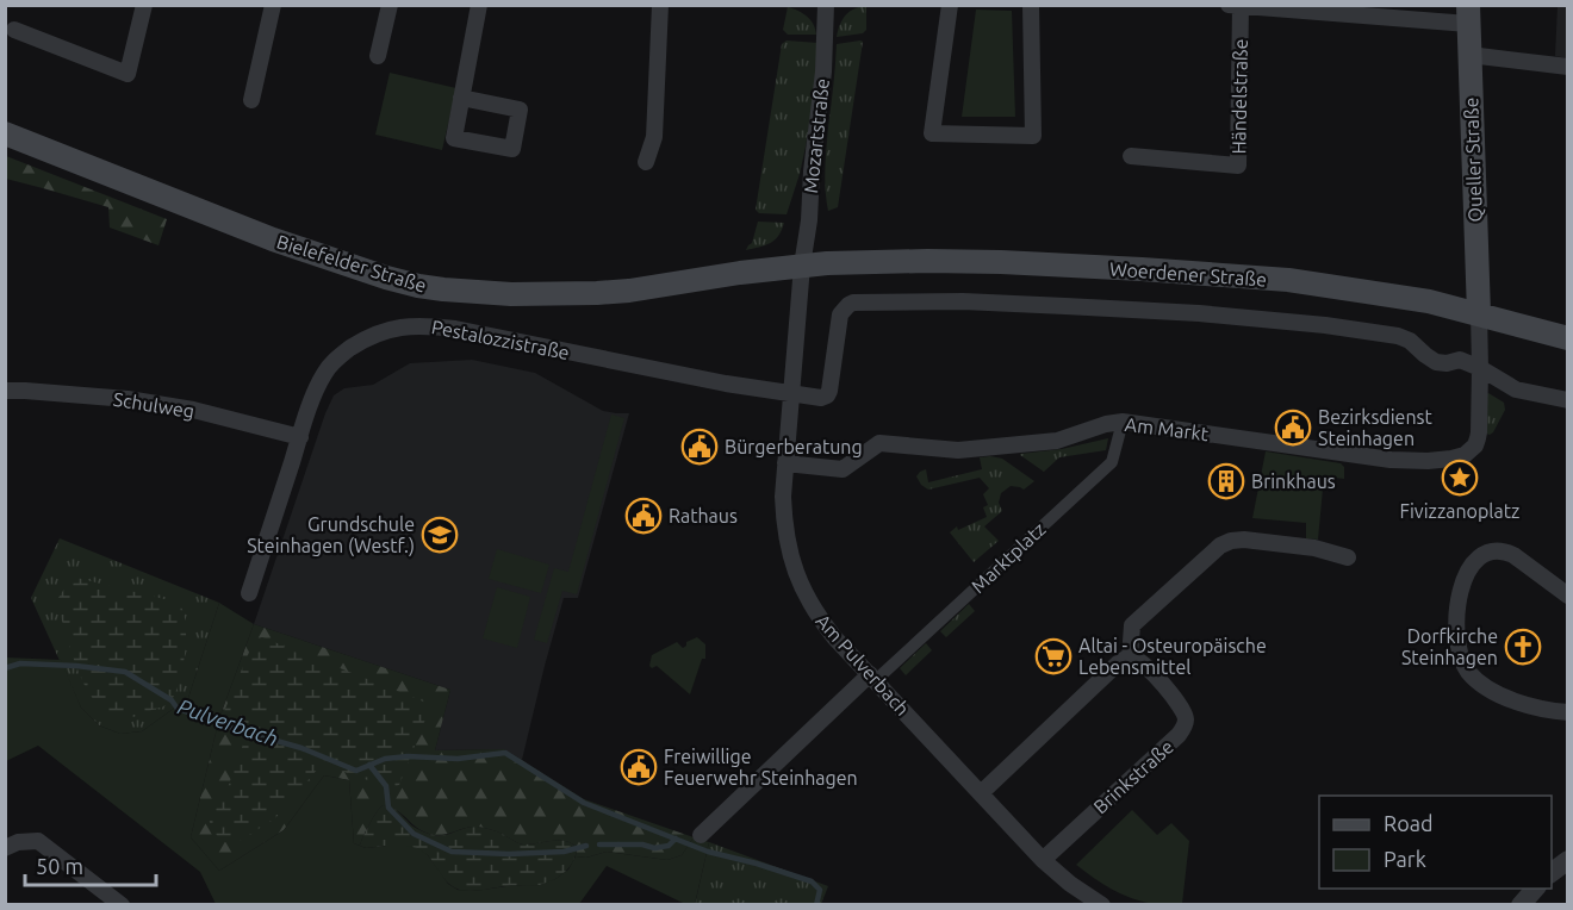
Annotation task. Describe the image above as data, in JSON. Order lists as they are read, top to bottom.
{
  "streets": {
    "main road": ["Queller Straße", "Bielefelder Straße", "Woerdener Straße"],
    "street": [
      "Händelstraße",
      "Mozartstraße",
      "Pestalozzistraße",
      "Schulweg",
      "Am Markt",
      "Marktplatz",
      "Am Pulverbach",
      "Brinkstraße"
    ]
  },
  "crossings": [
    ["Mozartstraße", "Bielefelder Straße"],
    ["Mozartstraße", "Woerdener Straße"],
    ["Mozartstraße", "Am Pulverbach"],
    ["Queller Straße", "Woerdener Straße"],
    ["Queller Straße", "Am Markt"],
    ["Bielefelder Straße", "Woerdener Straße"],
    ["Bielefelder Straße", "Am Pulverbach"],
    ["Woerdener Straße", "Am Markt"],
    ["Woerdener Straße", "Am Pulverbach"],
    ["Pestalozzistraße", "Schulweg"],
    ["Pestalozzistraße", "Am Pulverbach"],
    ["Am Markt", "Marktplatz"],
    ["Am Markt", "Am Pulverbach"],
    ["Marktplatz", "Am Pulverbach"],
    ["Am Pulverbach", "Brinkstraße"]
  ],
  "water": ["Pulverbach"],
  "places": {
    "public building": [
      "Bezirksdienst Steinhagen",
      "Bürgerberatung",
      "Rathaus",
      "Freiwillige Feuerwehr Steinhagen"
    ],
    "place": ["Fivizzanoplatz"],
    "building": ["Brinkhaus"],
    "school or university": ["Grundschule Steinhagen (Westf.)"],
    "church": ["Dorfkirche Steinhagen"],
    "supermarket": ["Altai - Osteuropäische Lebensmittel"]
  },
  "legend": ["Road", "Park"],
  "scale_bar": "50 m"
}
